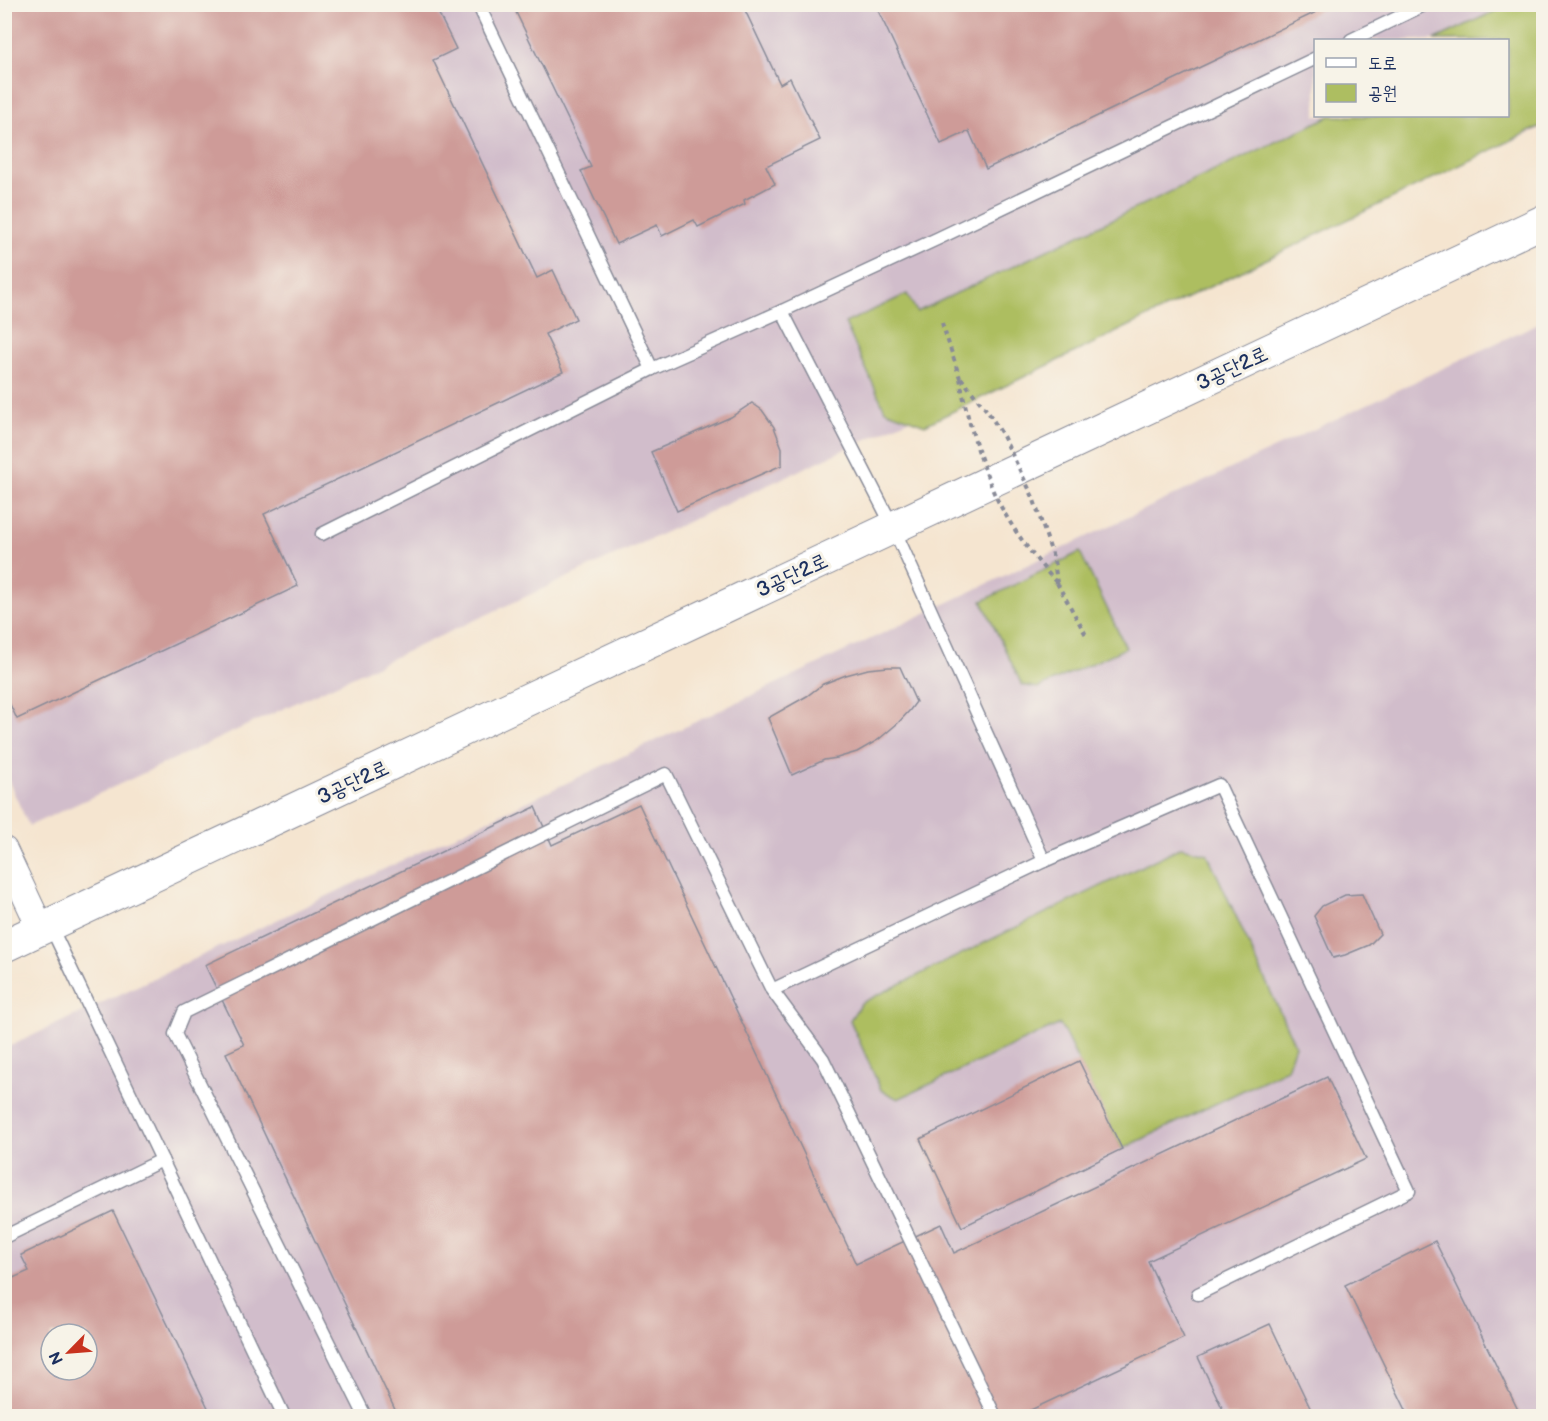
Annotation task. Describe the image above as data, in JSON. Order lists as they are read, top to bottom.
{
  "streets": {
    "street": ["3공단2로"]
  },
  "legend": ["도로", "공원"],
  "north": "bottom left"
}
